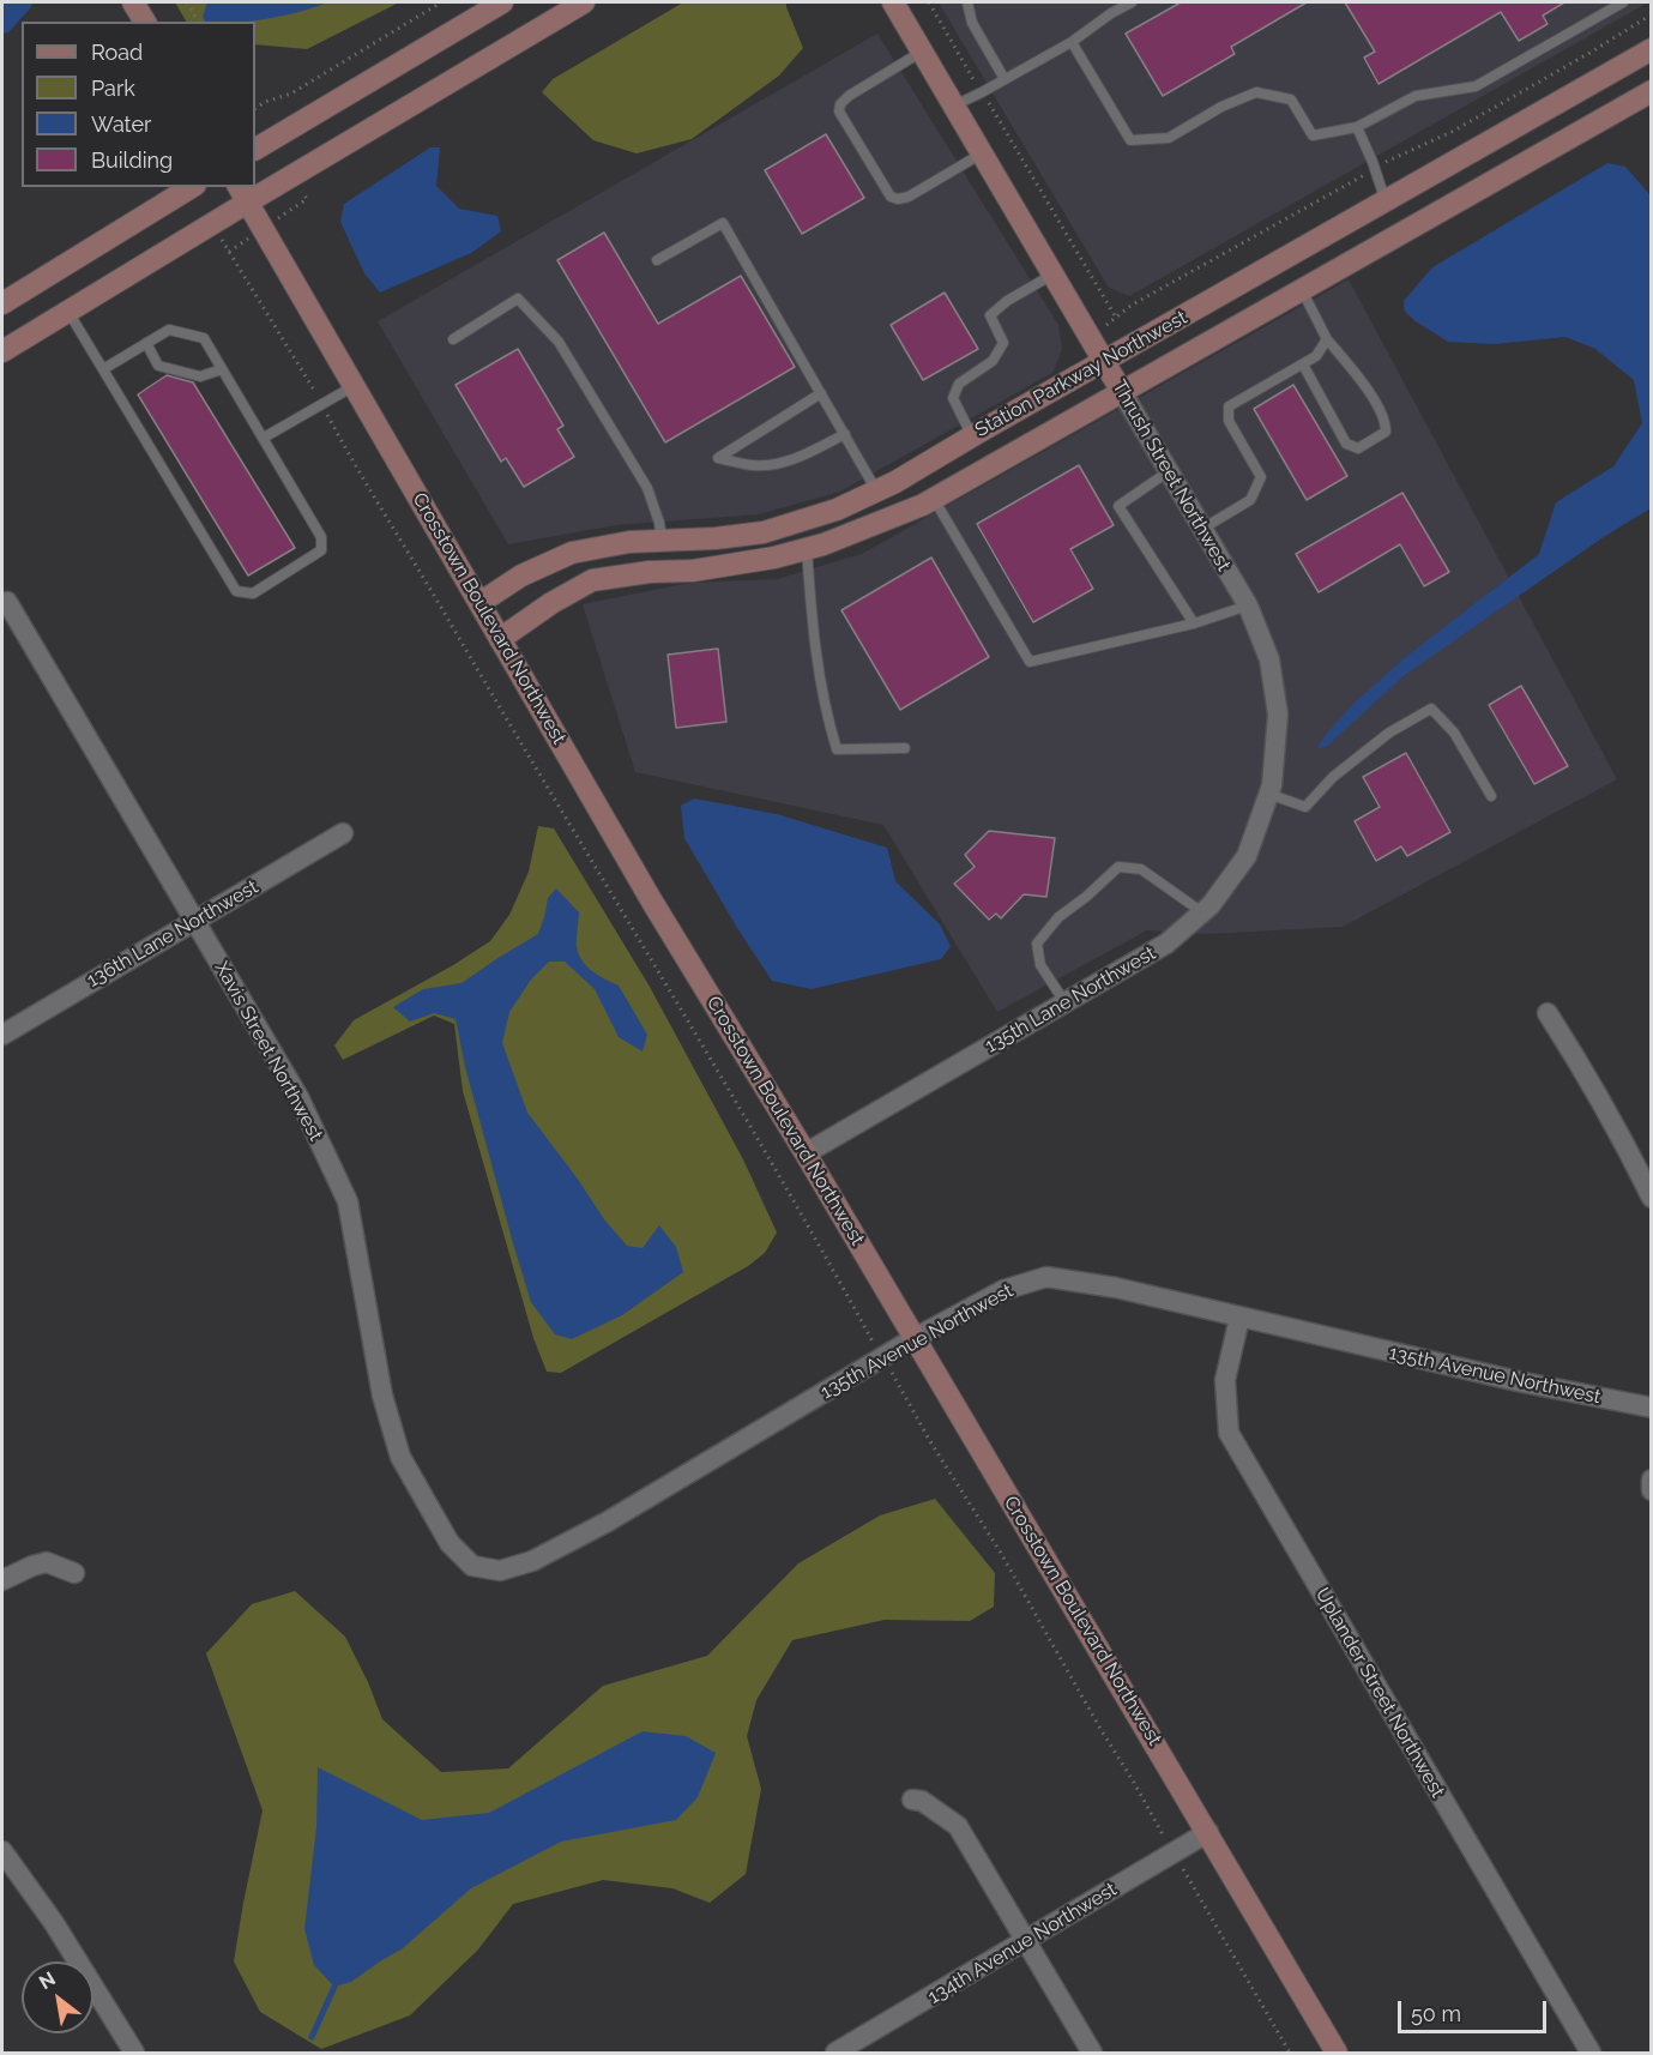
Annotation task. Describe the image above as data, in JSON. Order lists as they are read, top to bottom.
{
  "streets": {
    "street": [
      "Station Parkway Northwest",
      "Thrush Street Northwest",
      "Crosstown Boulevard Northwest",
      "136th Lane Northwest",
      "135th Lane Northwest",
      "Xavis Street Northwest",
      "135th Avenue Northwest",
      "Uplander Street Northwest",
      "134th Avenue Northwest"
    ]
  },
  "crossings": [
    ["Station Parkway Northwest", "Thrush Street Northwest"],
    ["Station Parkway Northwest", "Crosstown Boulevard Northwest"],
    ["Thrush Street Northwest", "135th Lane Northwest"],
    ["Crosstown Boulevard Northwest", "135th Lane Northwest"],
    ["Crosstown Boulevard Northwest", "135th Avenue Northwest"],
    ["Crosstown Boulevard Northwest", "134th Avenue Northwest"],
    ["136th Lane Northwest", "Xavis Street Northwest"],
    ["Xavis Street Northwest", "135th Avenue Northwest"],
    ["135th Avenue Northwest", "Uplander Street Northwest"]
  ],
  "legend": [
    "Road",
    "Park",
    "Water",
    "Building"
  ],
  "scale_bar": "50 m",
  "north": "top left"
}
